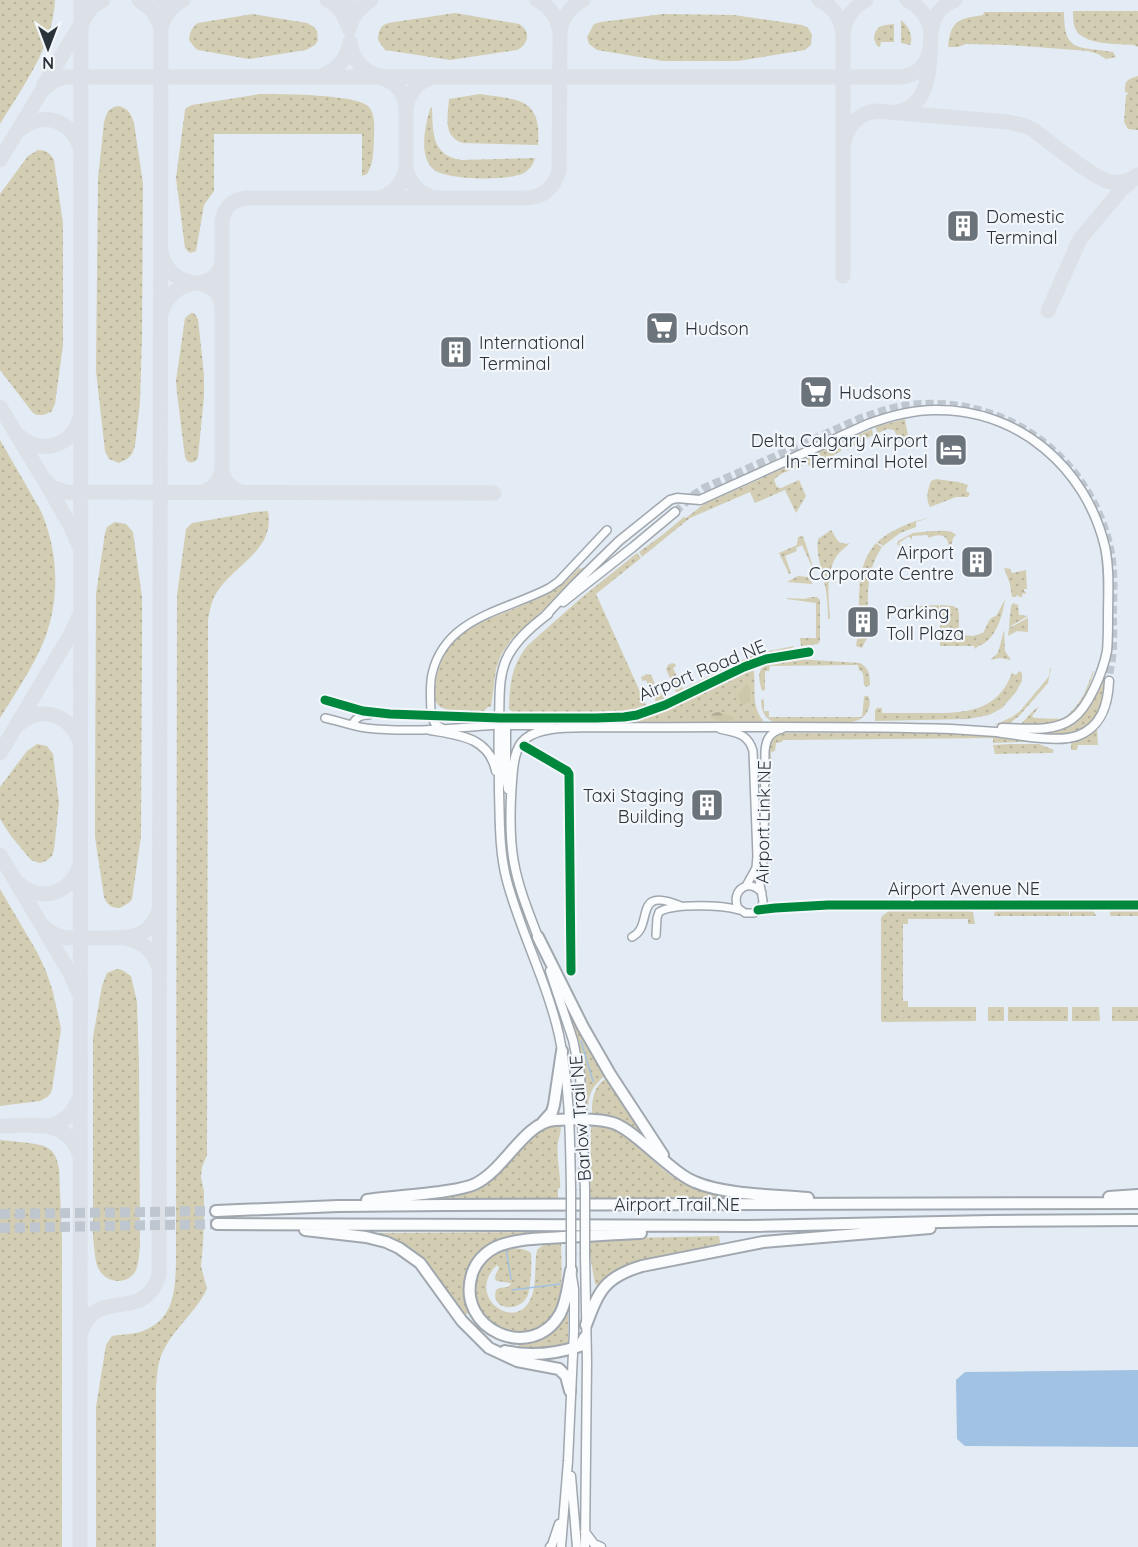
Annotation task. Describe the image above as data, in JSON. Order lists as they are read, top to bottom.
{
  "streets": {
    "highway": ["Airport Trail NE"],
    "main road": ["Airport Road NE", "Barlow Trail NE"],
    "street": ["Airport Link NE", "Airport Avenue NE"]
  },
  "crossings": [
    ["Airport Road NE", "Airport Link NE"],
    ["Airport Road NE", "Barlow Trail NE"],
    ["Airport Link NE", "Airport Avenue NE"]
  ],
  "places": {
    "building": [
      "Domestic Terminal",
      "International Terminal",
      "Airport Corporate Centre",
      "Parking Toll Plaza",
      "Taxi Staging Building"
    ],
    "supermarket": ["Hudson", "Hudsons"],
    "hotel": ["Delta Calgary Airport In-Terminal Hotel"]
  },
  "north": "bottom"
}
